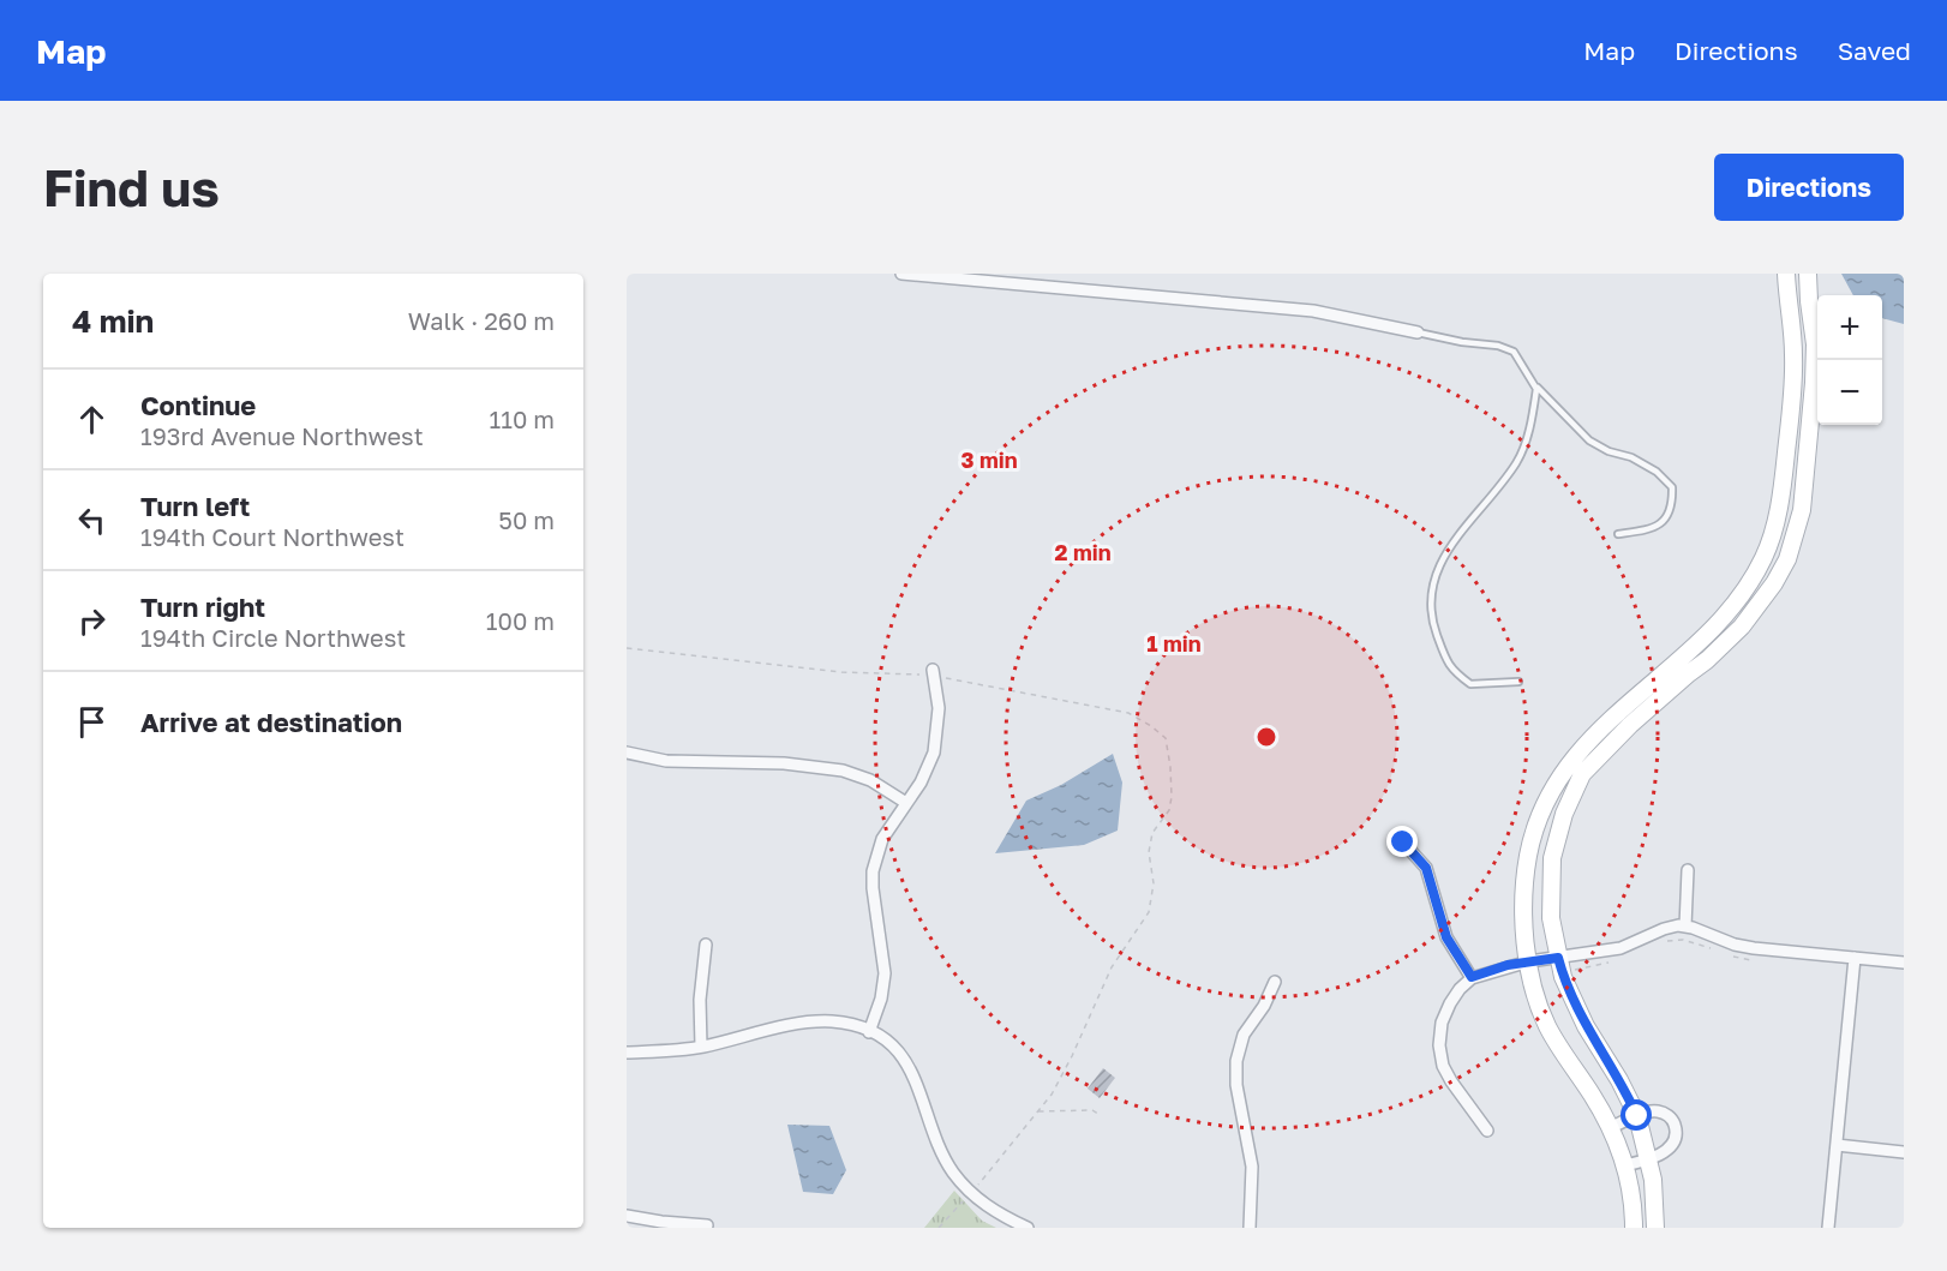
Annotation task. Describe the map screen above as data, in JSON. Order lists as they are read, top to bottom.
{
  "page": {
    "header": "Map",
    "nav": ["Map", "Directions", "Saved"],
    "buttons": "Directions",
    "title": "Find us",
    "heading": ["4 min", "Walk · 260 m"],
    "map_buttons": ["+", "−"],
    "list": [
      ["Continue", "193rd Avenue Northwest", "110 m"],
      ["Turn left", "194th Court Northwest", "50 m"],
      ["Turn right", "194th Circle Northwest", "100 m"],
      "Arrive at destination"
    ]
  },
  "rings": ["3 min", "2 min", "1 min"]
}
